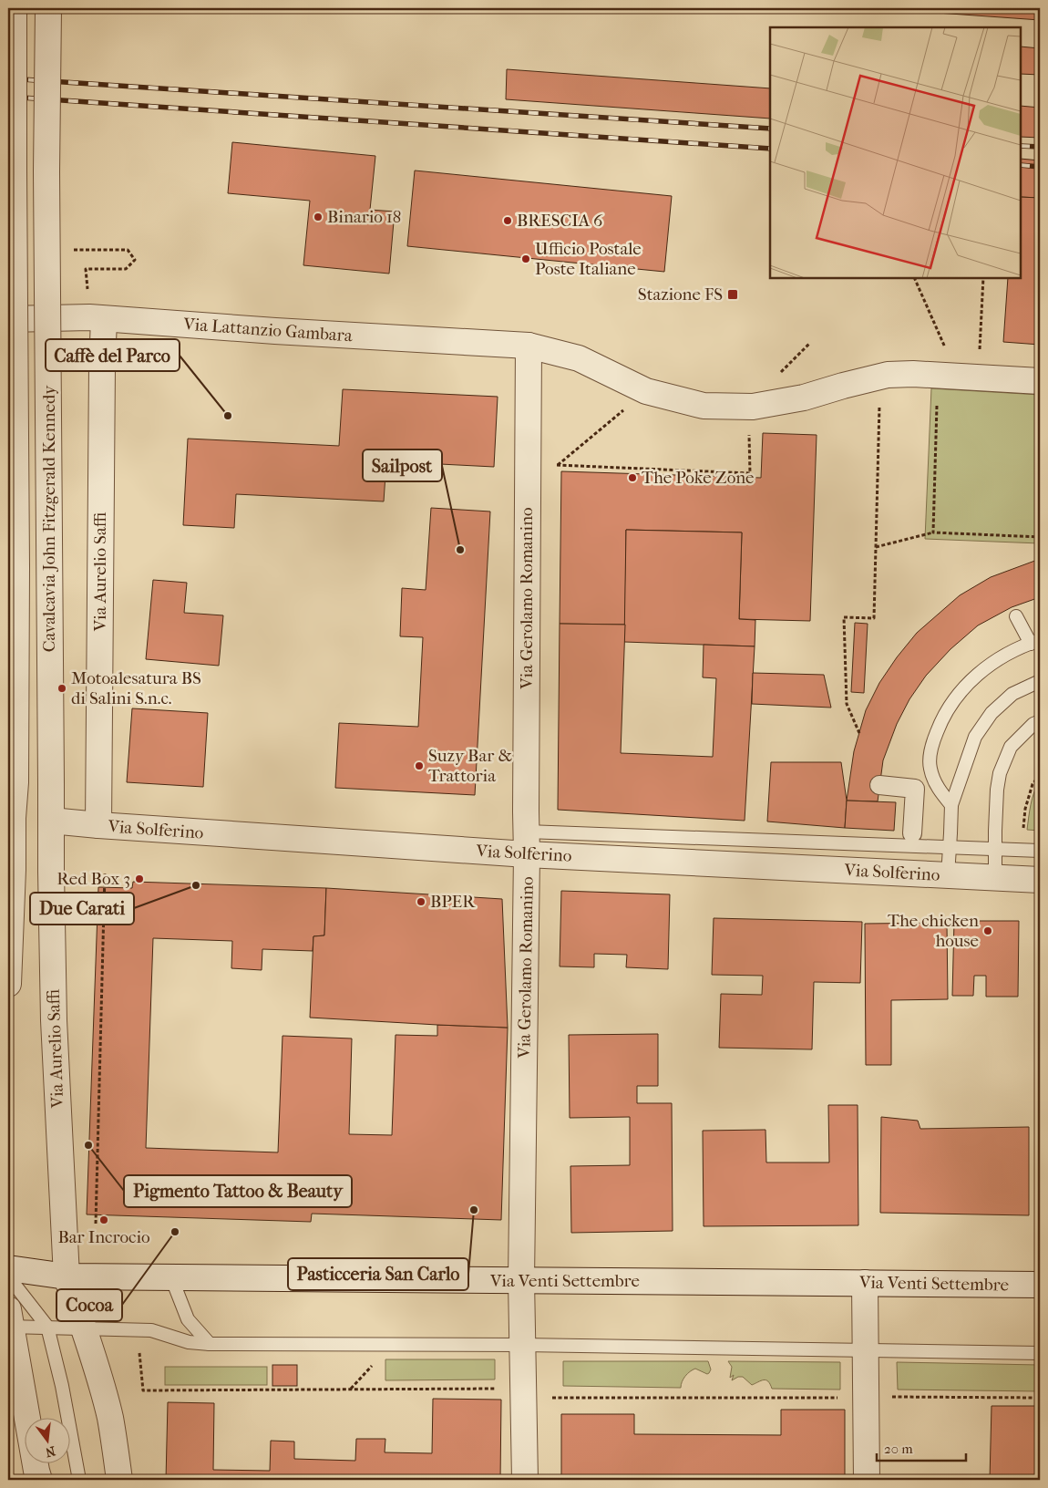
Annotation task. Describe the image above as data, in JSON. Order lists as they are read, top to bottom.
{
  "streets": {
    "street": [
      "Via Lattanzio Gambara",
      "Cavalcavia John Fitzgerald Kennedy",
      "Via Aurelio Saffi",
      "Via Gerolamo Romanino",
      "Via Solferino",
      "Via Venti Settembre"
    ]
  },
  "crossings": [
    ["Via Lattanzio Gambara", "Via Aurelio Saffi"],
    ["Via Lattanzio Gambara", "Via Gerolamo Romanino"],
    ["Cavalcavia John Fitzgerald Kennedy", "Via Aurelio Saffi"],
    ["Cavalcavia John Fitzgerald Kennedy", "Via Solferino"],
    ["Via Aurelio Saffi", "Via Solferino"],
    ["Via Aurelio Saffi", "Via Venti Settembre"],
    ["Via Gerolamo Romanino", "Via Solferino"],
    ["Via Gerolamo Romanino", "Via Venti Settembre"]
  ],
  "places": {
    "other": [
      "Binario 18",
      "BRESCIA 6",
      "Ufficio Postale Poste Italiane",
      "Caffè del Parco",
      "The Poke Zone",
      "Sailpost",
      "Motoalesatura BS di Salini S.n.c.",
      "Suzy Bar & Trattoria",
      "Red Box 3",
      "Due Carati",
      "BPER",
      "The chicken house",
      "Pigmento Tattoo & Beauty",
      "Pasticceria San Carlo",
      "Bar Incrocio",
      "Cocoa"
    ],
    "transit": ["Stazione FS"]
  },
  "scale_bar": "20 m",
  "north": "bottom"
}
